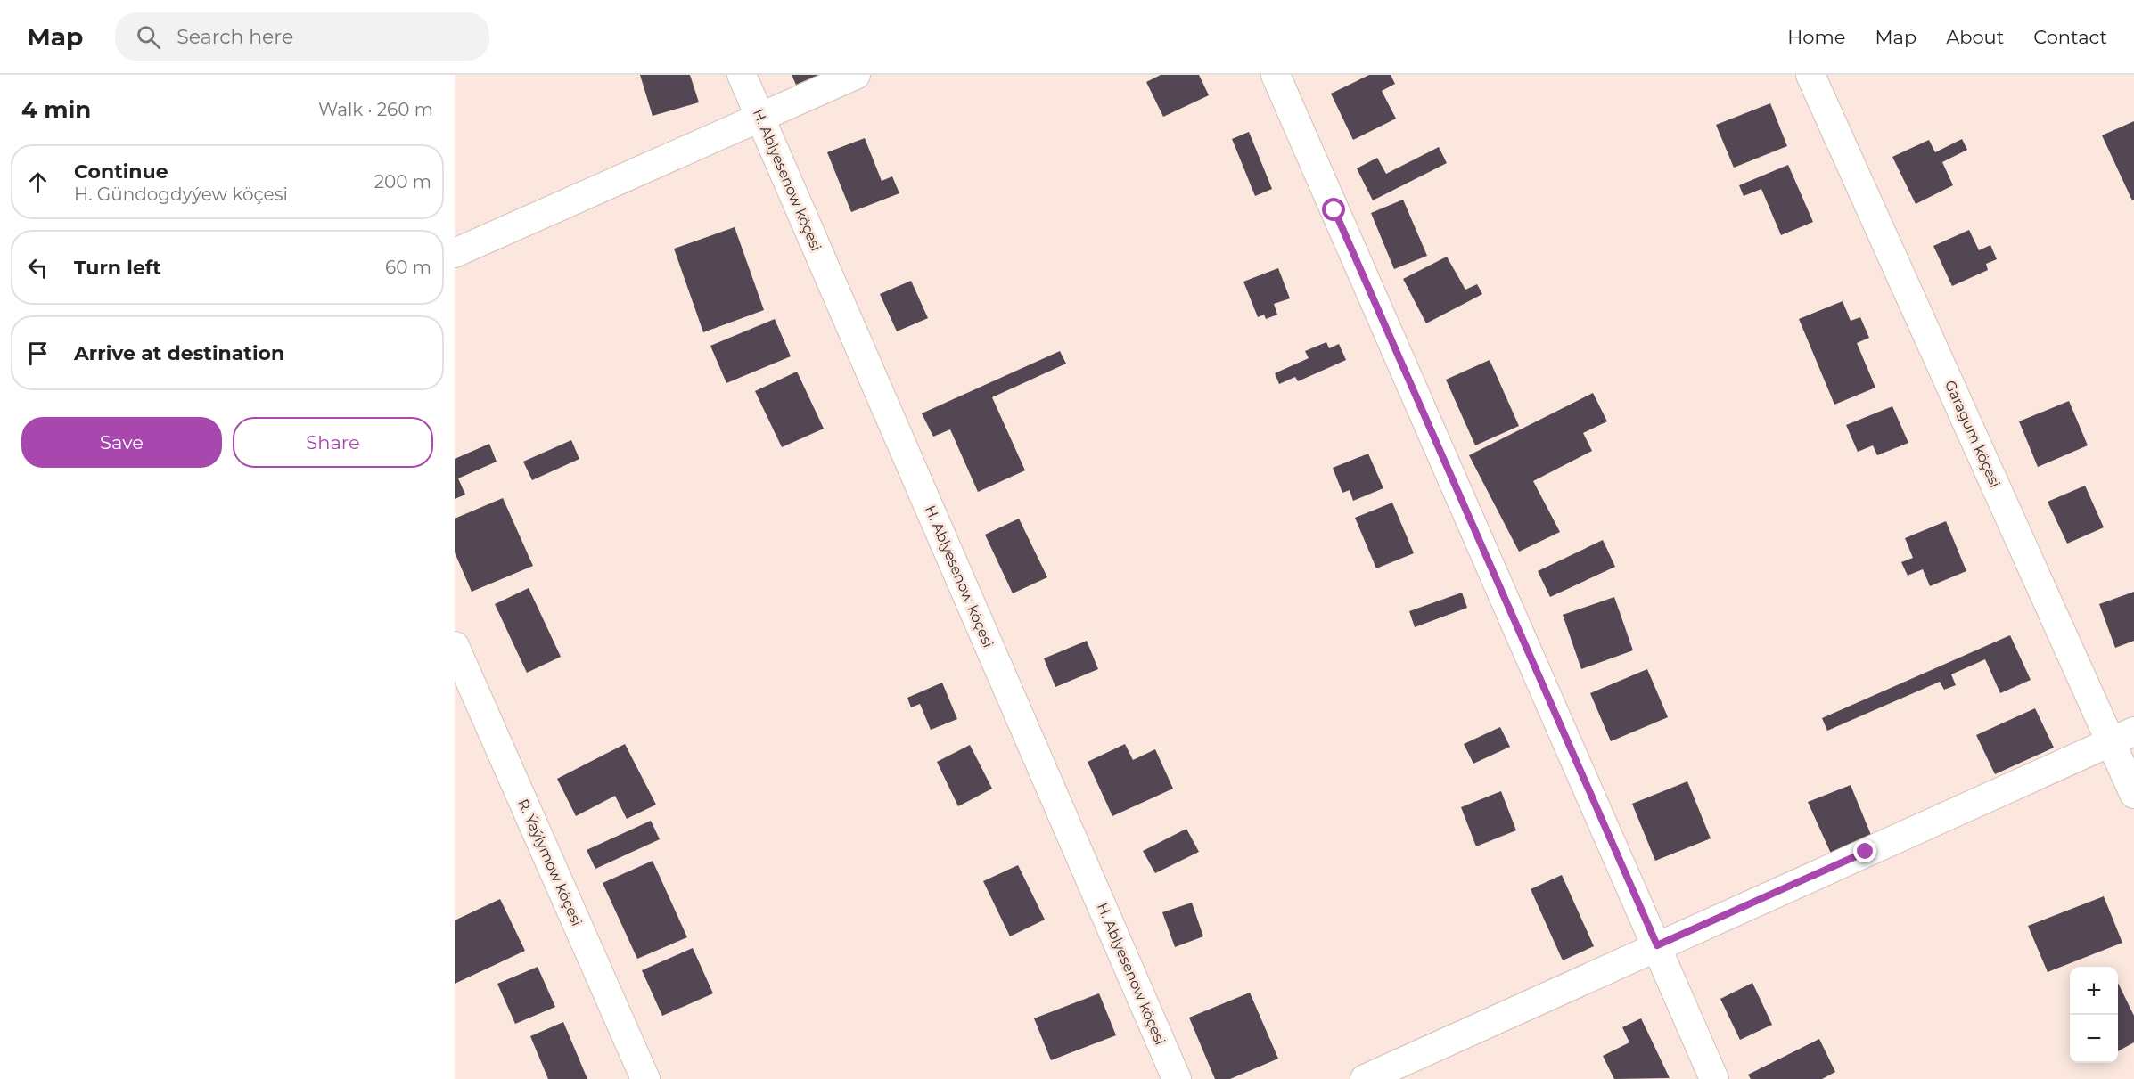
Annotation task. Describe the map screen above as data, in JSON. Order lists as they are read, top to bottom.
{
  "streets": {
    "street": ["H. Ablyesenow köçesi", "Garagum köçesi", "R. Ýaýlymow köçesi"]
  },
  "page": {
    "header": "Map",
    "search": "Search here",
    "nav": [
      "Home",
      "Map",
      "About",
      "Contact"
    ],
    "heading": ["4 min", "Walk · 260 m"],
    "list": [
      ["Continue", "H. Gündogdyýew köçesi", "200 m"],
      ["Turn left", "60 m"],
      "Arrive at destination"
    ],
    "buttons": ["Save", "Share"],
    "map_buttons": ["+", "−"]
  }
}
